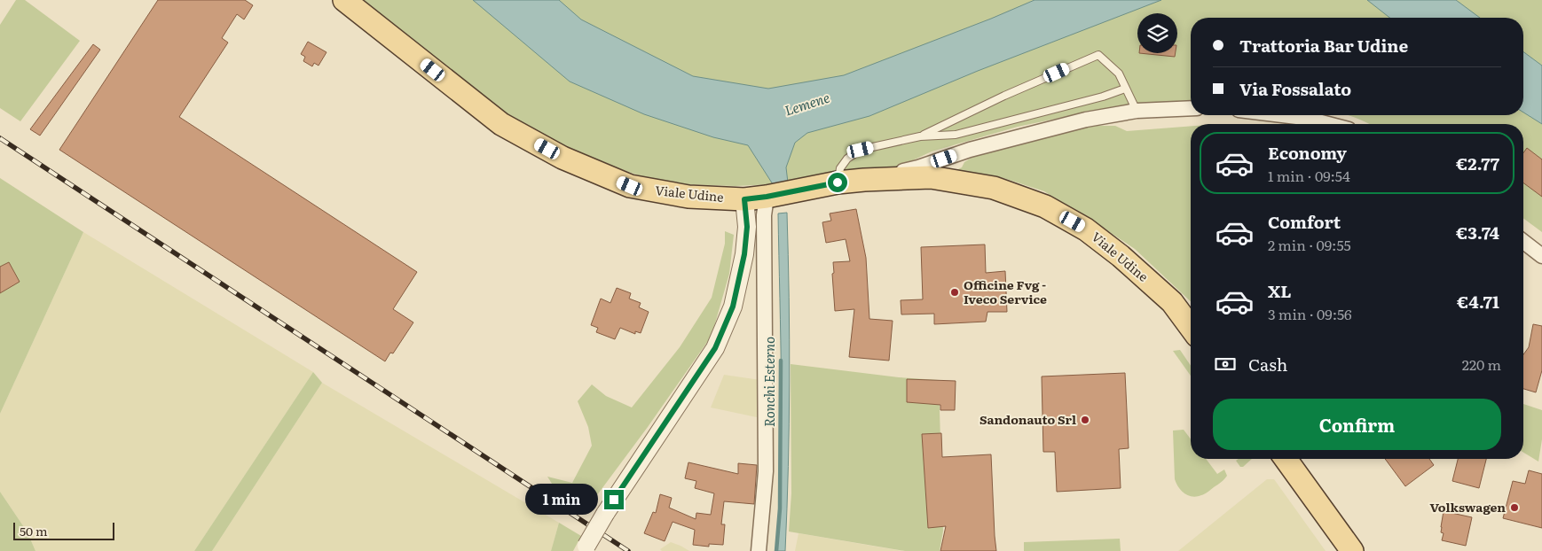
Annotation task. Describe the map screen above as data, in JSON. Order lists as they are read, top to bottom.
{
  "streets": {
    "main road": ["Viale Udine"]
  },
  "water": ["Lemene", "Ronchi Esterno"],
  "places": ["Officine Fvg - Iveco Service", "Sandonauto Srl", "Volkswagen"],
  "scale_bar": "50 m",
  "page": {
    "banner": ["Trattoria Bar Udine", "Via Fossalato"],
    "list": [
      {
        "name": "Economy",
        "note": "1 min · 09:54",
        "value": "€2.77"
      },
      {
        "name": "Comfort",
        "note": "2 min · 09:55",
        "value": "€3.74"
      },
      {
        "name": "XL",
        "note": "3 min · 09:56",
        "value": "€4.71"
      }
    ],
    "pay": ["Cash", "220 m"],
    "buttons": "Confirm",
    "bubble": "1 min",
    "scale": "50 m"
  }
}
